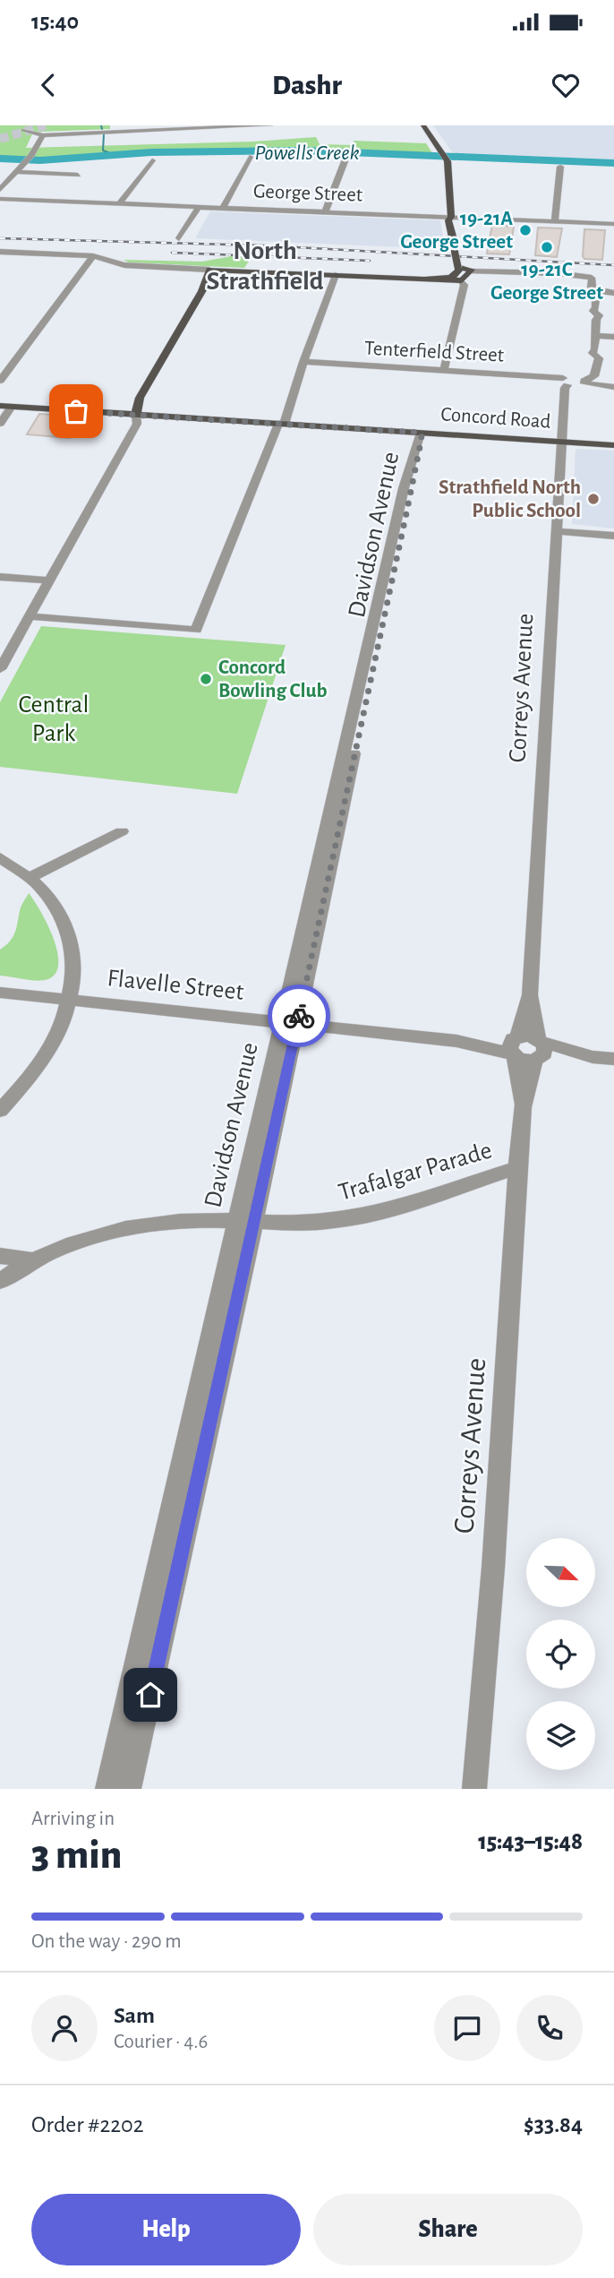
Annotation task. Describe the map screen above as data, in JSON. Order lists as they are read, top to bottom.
{
  "streets": {
    "main road": ["Concord Road"],
    "street": [
      "George Street",
      "Tenterfield Street",
      "Davidson Avenue",
      "Correys Avenue",
      "Flavelle Street",
      "Trafalgar Parade"
    ]
  },
  "crossings": [
    ["Tenterfield Street", "Correys Avenue"],
    ["Concord Road", "Davidson Avenue"],
    ["Concord Road", "Correys Avenue"],
    ["Davidson Avenue", "Flavelle Street"],
    ["Davidson Avenue", "Trafalgar Parade"],
    ["Correys Avenue", "Flavelle Street"],
    ["Correys Avenue", "Trafalgar Parade"]
  ],
  "districts": ["North Strathfield"],
  "water": ["Powells Creek"],
  "parks": ["Central Park"],
  "places": [
    "19-21A George Street",
    "19-21C George Street",
    "Strathfield North Public School",
    "Concord Bowling Club"
  ],
  "north": "bottom right",
  "page": {
    "status": "15:40",
    "header": "Dashr",
    "heading": ["3 min", "Arriving in", "15:43–15:48"],
    "panel": [
      "Sam",
      "Courier · 4.6",
      "Order #2202",
      "$33.84"
    ],
    "bar": "On the way · 290 m",
    "buttons": ["Help", "Share"]
  }
}
